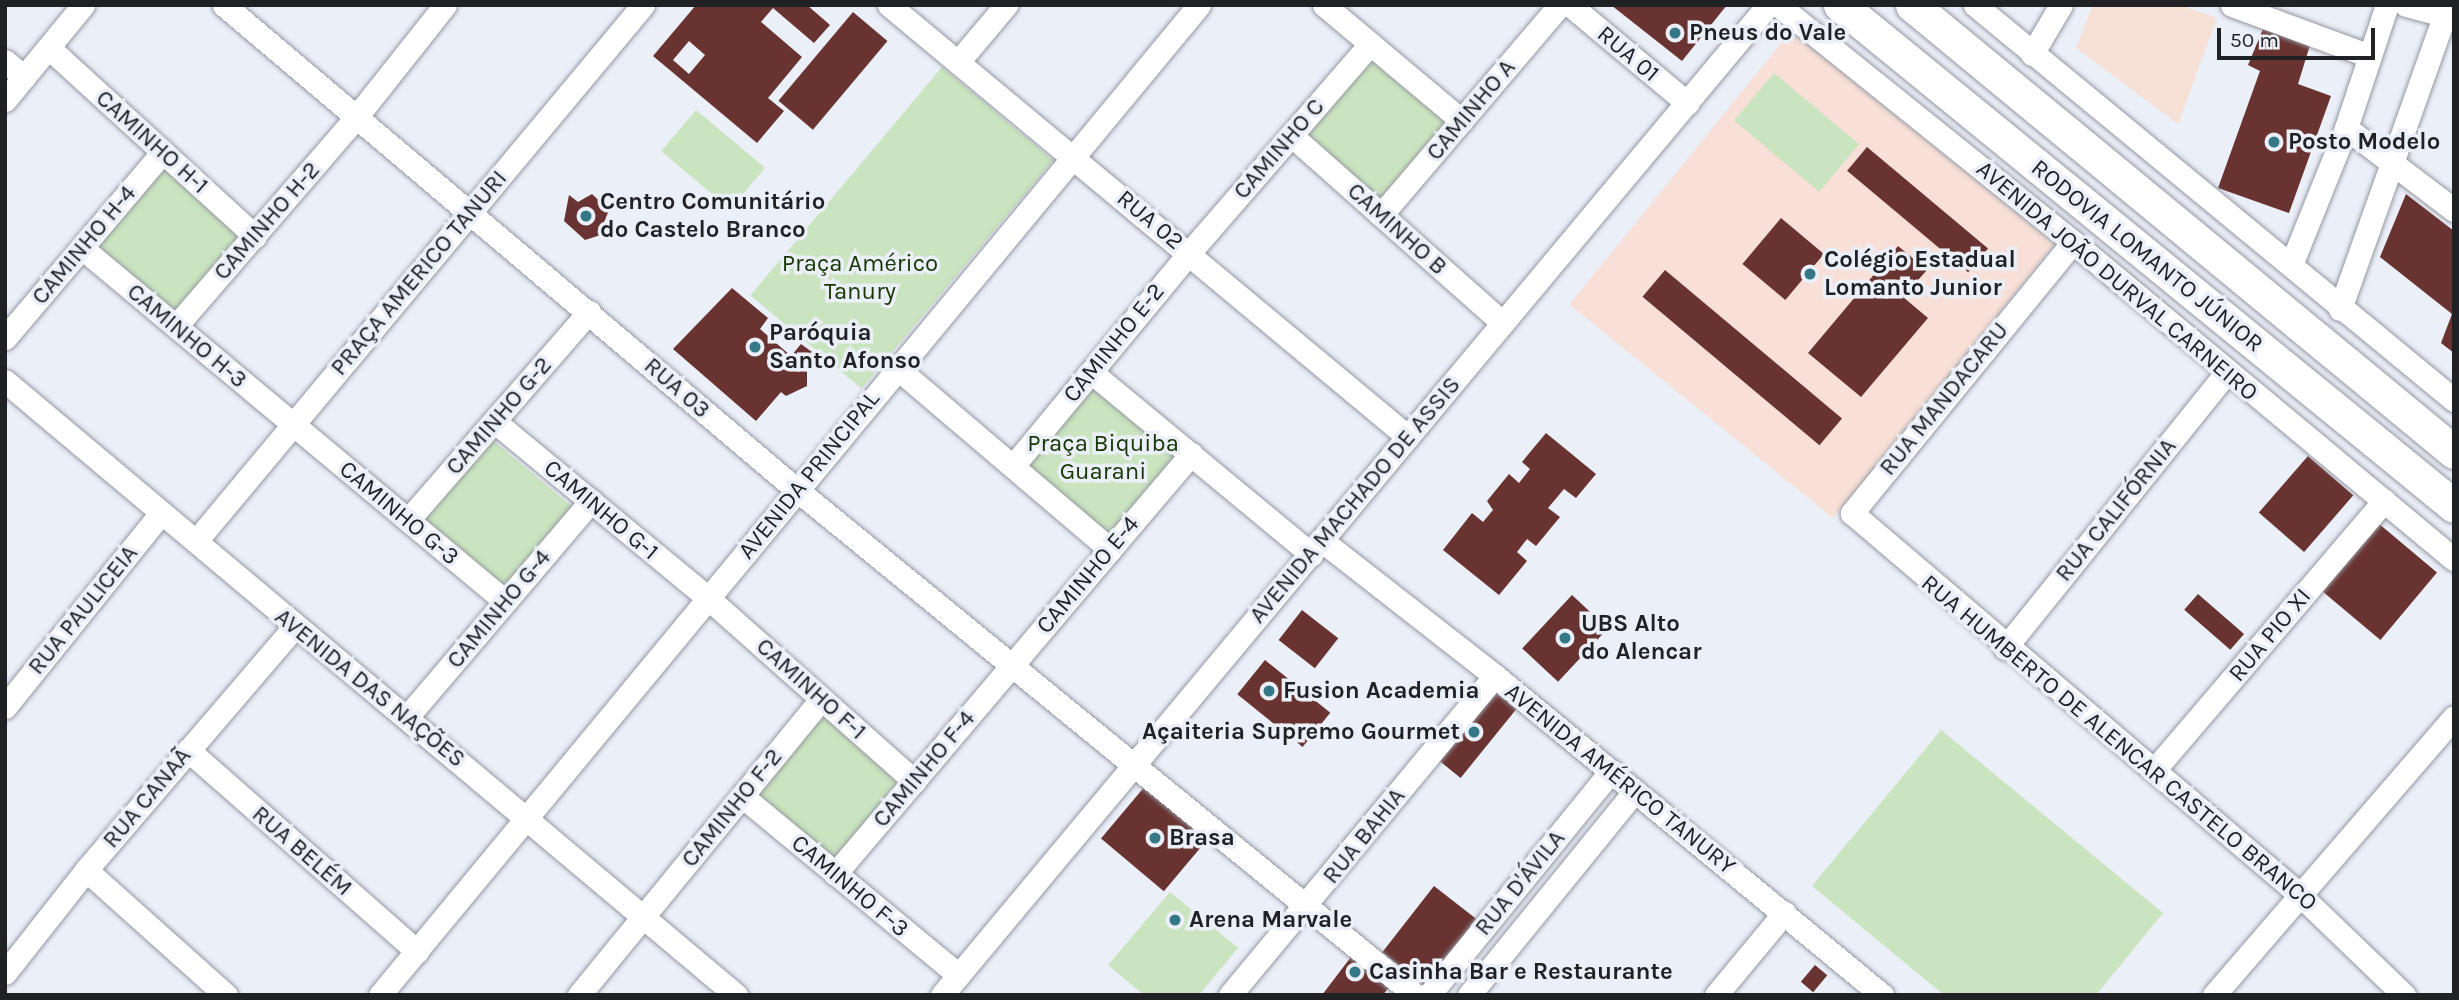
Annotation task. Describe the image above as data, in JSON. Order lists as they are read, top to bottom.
{
  "streets": {
    "highway": ["RODOVIA LOMANTO JÚNIOR"],
    "street": [
      "RUA 01",
      "CAMINHO A",
      "CAMINHO H-1",
      "CAMINHO C",
      "RUA 02",
      "CAMINHO H-2",
      "CAMINHO B",
      "CAMINHO H-4",
      "PRAÇA AMERICO TANURI",
      "AVENIDA JOÃO DURVAL CARNEIRO",
      "CAMINHO H-3",
      "CAMINHO E-2",
      "RUA 03",
      "RUA MANDACARU",
      "CAMINHO G-2",
      "AVENIDA PRINCIPAL",
      "AVENIDA MACHADO DE ASSIS",
      "CAMINHO G-1",
      "RUA CALIFÓRNIA",
      "CAMINHO G-3",
      "CAMINHO E-4",
      "CAMINHO G-4",
      "RUA PAULICEIA",
      "RUA PIO XI",
      "AVENIDA DAS NAÇÕES",
      "CAMINHO F-1",
      "RUA HUMBERTO DE ALENCAR CASTELO BRANCO",
      "CAMINHO F-4",
      "AVENIDA AMÉRICO TANURY",
      "RUA CANAÃ",
      "CAMINHO F-2",
      "RUA BAHIA",
      "RUA BELÉM",
      "RUA D'ÁVILA",
      "CAMINHO F-3"
    ]
  },
  "crossings": [
    ["RUA 01", "AVENIDA MACHADO DE ASSIS"],
    ["CAMINHO A", "CAMINHO B"],
    ["CAMINHO H-1", "CAMINHO H-2"],
    ["CAMINHO H-1", "CAMINHO H-4"],
    ["CAMINHO C", "RUA 02"],
    ["CAMINHO C", "CAMINHO B"],
    ["CAMINHO C", "CAMINHO E-2"],
    ["RUA 02", "CAMINHO E-2"],
    ["RUA 02", "AVENIDA PRINCIPAL"],
    ["RUA 02", "AVENIDA MACHADO DE ASSIS"],
    ["CAMINHO H-2", "CAMINHO H-3"],
    ["CAMINHO H-2", "RUA 03"],
    ["CAMINHO B", "AVENIDA MACHADO DE ASSIS"],
    ["CAMINHO H-4", "CAMINHO H-3"],
    ["PRAÇA AMERICO TANURI", "CAMINHO H-3"],
    ["PRAÇA AMERICO TANURI", "RUA 03"],
    ["PRAÇA AMERICO TANURI", "CAMINHO G-3"],
    ["PRAÇA AMERICO TANURI", "AVENIDA DAS NAÇÕES"],
    ["AVENIDA JOÃO DURVAL CARNEIRO", "RUA MANDACARU"],
    ["AVENIDA JOÃO DURVAL CARNEIRO", "RUA CALIFÓRNIA"],
    ["AVENIDA JOÃO DURVAL CARNEIRO", "RUA PIO XI"],
    ["CAMINHO H-3", "CAMINHO G-3"],
    ["CAMINHO E-2", "AVENIDA AMÉRICO TANURY"],
    ["RUA 03", "CAMINHO G-2"],
    ["RUA 03", "AVENIDA PRINCIPAL"],
    ["RUA 03", "AVENIDA MACHADO DE ASSIS"],
    ["RUA 03", "CAMINHO E-4"],
    ["RUA 03", "CAMINHO F-4"],
    ["RUA 03", "RUA BAHIA"],
    ["RUA MANDACARU", "RUA HUMBERTO DE ALENCAR CASTELO BRANCO"],
    ["CAMINHO G-2", "CAMINHO G-1"],
    ["CAMINHO G-2", "CAMINHO G-3"],
    ["AVENIDA PRINCIPAL", "CAMINHO G-1"],
    ["AVENIDA PRINCIPAL", "AVENIDA DAS NAÇÕES"],
    ["AVENIDA PRINCIPAL", "CAMINHO F-1"],
    ["AVENIDA PRINCIPAL", "RUA BELÉM"],
    ["AVENIDA MACHADO DE ASSIS", "AVENIDA AMÉRICO TANURY"],
    ["AVENIDA MACHADO DE ASSIS", "CAMINHO F-3"],
    ["CAMINHO G-1", "CAMINHO G-4"],
    ["CAMINHO G-1", "CAMINHO F-1"],
    ["RUA CALIFÓRNIA", "RUA HUMBERTO DE ALENCAR CASTELO BRANCO"],
    ["CAMINHO G-3", "CAMINHO G-4"],
    ["CAMINHO E-4", "CAMINHO F-4"],
    ["CAMINHO E-4", "AVENIDA AMÉRICO TANURY"],
    ["CAMINHO G-4", "AVENIDA DAS NAÇÕES"],
    ["RUA PAULICEIA", "AVENIDA DAS NAÇÕES"],
    ["RUA PIO XI", "RUA HUMBERTO DE ALENCAR CASTELO BRANCO"],
    ["AVENIDA DAS NAÇÕES", "RUA CANAÃ"],
    ["AVENIDA DAS NAÇÕES", "CAMINHO F-2"],
    ["CAMINHO F-1", "CAMINHO F-4"],
    ["CAMINHO F-1", "CAMINHO F-2"],
    ["CAMINHO F-4", "CAMINHO F-3"],
    ["AVENIDA AMÉRICO TANURY", "RUA BAHIA"],
    ["AVENIDA AMÉRICO TANURY", "RUA D'ÁVILA"],
    ["RUA CANAÃ", "RUA BELÉM"],
    ["CAMINHO F-2", "CAMINHO F-3"]
  ],
  "parks": ["Praça Américo Tanury", "Praça Biquiba Guarani"],
  "places": [
    "Pneus do Vale",
    "Posto Modelo",
    "Centro Comunitário do Castelo Branco",
    "Colégio Estadual Lomanto Junior",
    "Paróquia Santo Afonso",
    "UBS Alto do Alencar",
    "Fusion Academia",
    "Açaiteria Supremo Gourmet",
    "Brasa",
    "Arena Marvale",
    "Casinha Bar e Restaurante"
  ],
  "scale_bar": "50 m"
}
